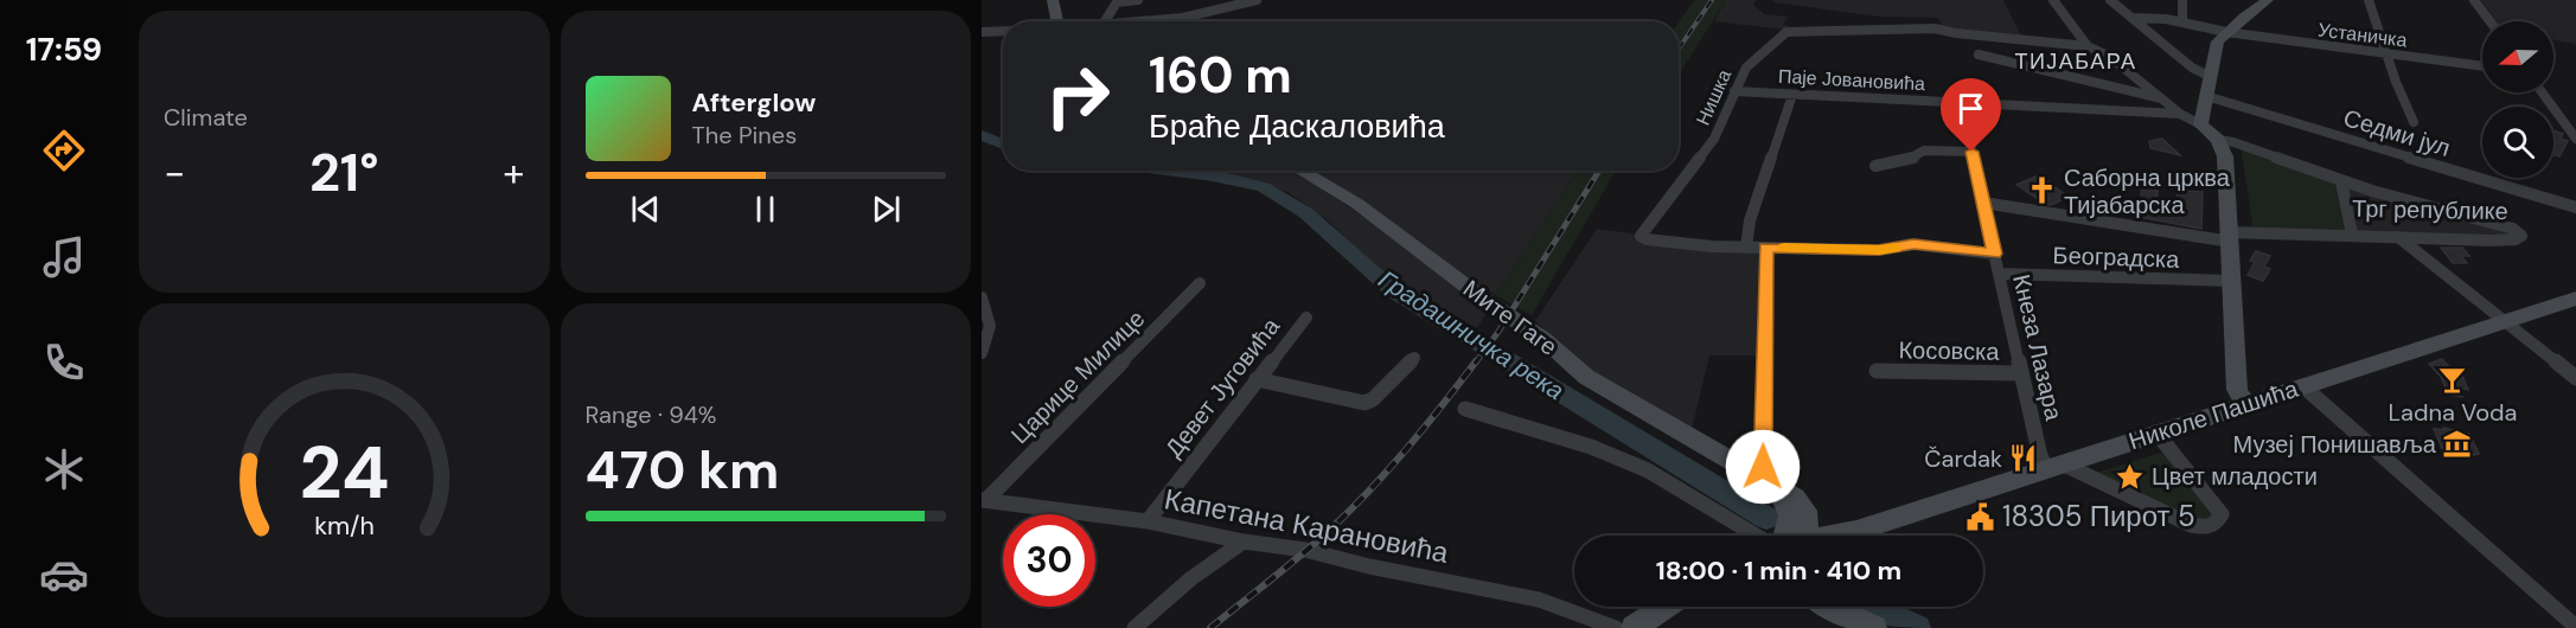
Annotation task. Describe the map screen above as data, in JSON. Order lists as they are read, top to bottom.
{
  "streets": {
    "main road": ["Трг републике", "Мите Гаге", "Николе Пашића"],
    "street": [
      "Устаничка",
      "Паје Јовановића",
      "Нишка",
      "Седми јул",
      "Београдска",
      "Кнеза Лазара",
      "Косовска",
      "Царице Милице",
      "Девет Југовића",
      "Капетана Карановића"
    ]
  },
  "crossings": [
    ["Паје Јовановића", "Нишка"],
    ["Паје Јовановића", "Трг републике"],
    ["Паје Јовановића", "Кнеза Лазара"],
    ["Трг републике", "Кнеза Лазара"],
    ["Београдска", "Кнеза Лазара"],
    ["Кнеза Лазара", "Косовска"],
    ["Кнеза Лазара", "Николе Пашића"],
    ["Царице Милице", "Капетана Карановића"],
    ["Девет Југовића", "Капетана Карановића"]
  ],
  "districts": ["ТИЈАБАРА"],
  "water": ["Градашничка река"],
  "places": {
    "church": ["Саборна црква Тијабарска"],
    "bar": ["Ladna Voda"],
    "museum": ["Музеј Понишавља"],
    "restaurant": ["Čardak"],
    "place": ["Цвет младости"],
    "public building": ["18305 Пирот 5"]
  },
  "north": "left",
  "page": {
    "tabs": "17:59",
    "tile": [
      "Climate",
      ["Range · 94%", "470 km"]
    ],
    "turn": ["160 m", "Браће Даскаловића"],
    "song": ["Afterglow", "The Pines"],
    "heat": ["−", "21°", "+"],
    "limit": "30",
    "trip": "18:00 · 1 min · 410 m",
    "gauge": ["24", "km/h"]
  }
}
